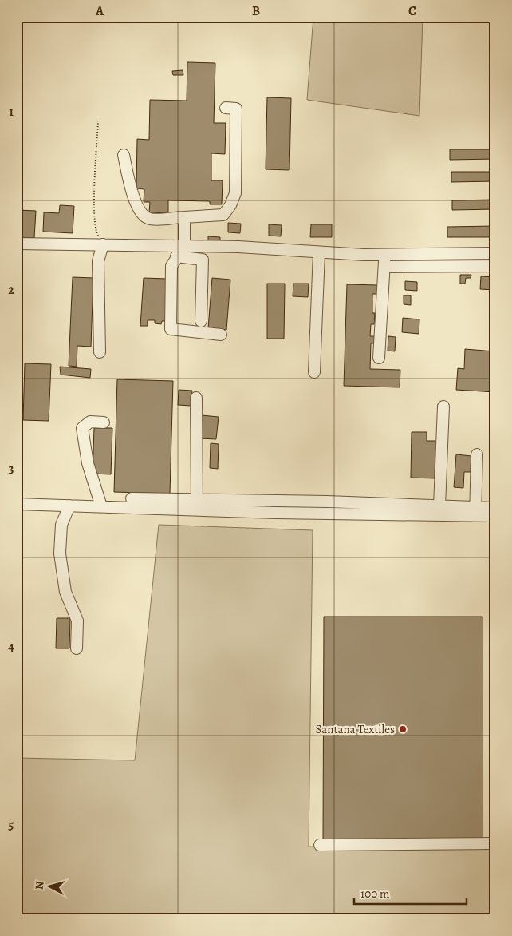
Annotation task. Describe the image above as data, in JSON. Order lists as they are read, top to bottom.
{
  "places": ["Santana Textiles"],
  "scale_bar": "100 m",
  "north": "left",
  "grid": {
    "columns": ["A", "B", "C"],
    "rows": [
      "1",
      "2",
      "3",
      "4",
      "5"
    ]
  }
}
